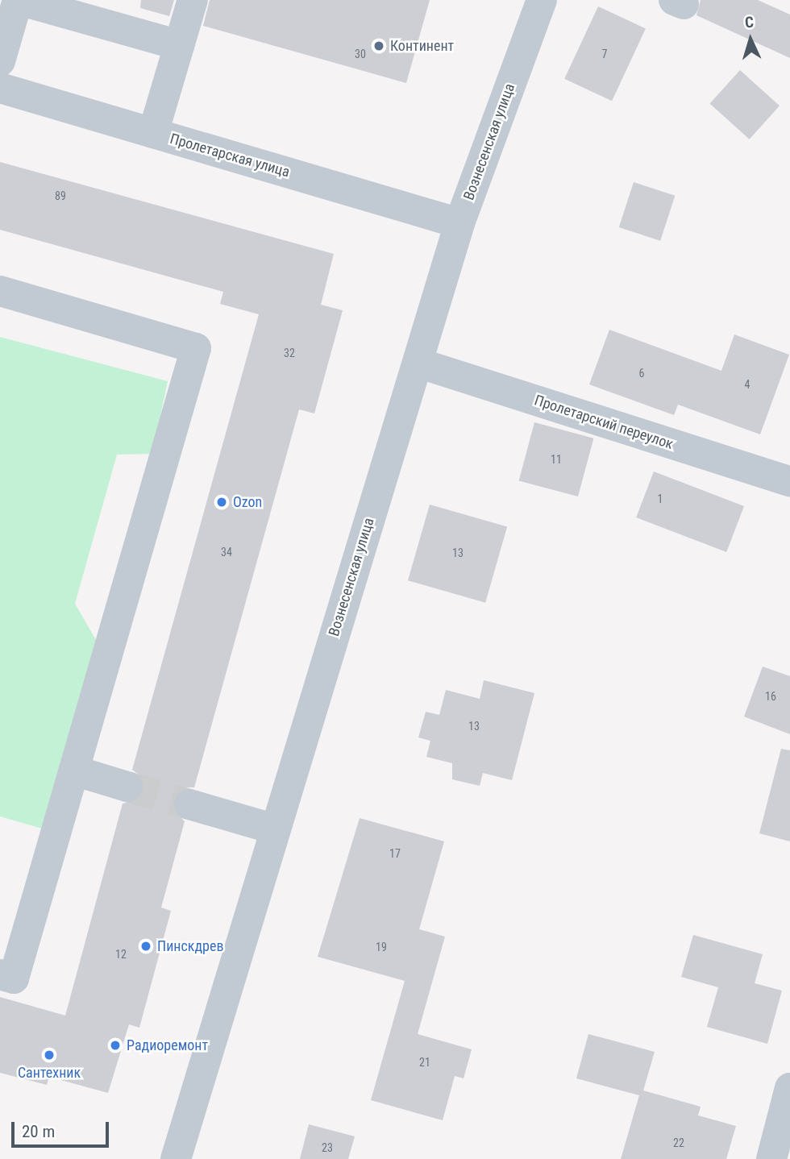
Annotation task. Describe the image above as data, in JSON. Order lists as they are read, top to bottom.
{
  "streets": {
    "street": ["Вознесенская улица", "Пролетарская улица", "Пролетарский переулок"]
  },
  "crossings": [
    ["Вознесенская улица", "Пролетарская улица"],
    ["Вознесенская улица", "Пролетарский переулок"]
  ],
  "places": [
    "Континент",
    "Ozon",
    "Пинскдрев",
    "Радиоремонт",
    "Сантехник"
  ],
  "house_numbers": [
    "30",
    "7",
    "89",
    "32",
    "6",
    "4",
    "11",
    "1",
    "34",
    "13",
    "16",
    "13",
    "17",
    "19",
    "12",
    "21",
    "22",
    "23"
  ],
  "scale_bar": "20 m",
  "north": "top"
}
